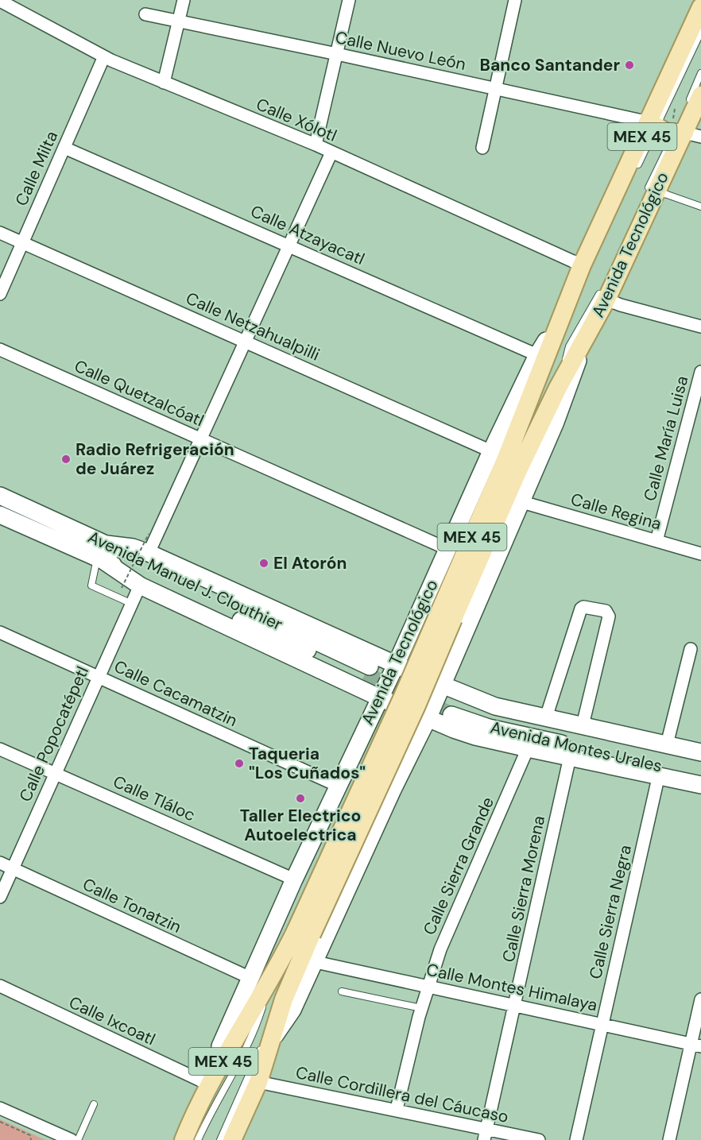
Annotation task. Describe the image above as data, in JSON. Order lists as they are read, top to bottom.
{
  "streets": {
    "main road": ["MEX 45", "Avenida Tecnológico"],
    "street": [
      "Calle Nuevo León",
      "Calle Xólotl",
      "Calle Milta",
      "Calle Atzayacatl",
      "Calle Netzahualpilli",
      "Calle Quetzalcóatl",
      "Calle María Luisa",
      "Calle Regina",
      "Avenida Manuel J. Clouthier",
      "Calle Cacamatzin",
      "Calle Popocatépetl",
      "Avenida Montes Urales",
      "Calle Tláloc",
      "Calle Sierra Grande",
      "Calle Sierra Morena",
      "Calle Tonatzin",
      "Calle Sierra Negra",
      "Calle Montes Himalaya",
      "Calle Ixcoatl",
      "Calle Cordillera del Cáucaso"
    ]
  },
  "crossings": [
    ["Calle Nuevo León", "Avenida Tecnológico"],
    ["Calle Xólotl", "Calle Milta"],
    ["Calle Xólotl", "Avenida Tecnológico"],
    ["Calle Milta", "Calle Atzayacatl"],
    ["Calle Milta", "Calle Netzahualpilli"],
    ["Calle Atzayacatl", "Avenida Tecnológico"],
    ["Avenida Tecnológico", "Calle Netzahualpilli"],
    ["Avenida Tecnológico", "Calle Quetzalcóatl"],
    ["Avenida Tecnológico", "Calle Regina"],
    ["Avenida Tecnológico", "Calle Cacamatzin"],
    ["Avenida Tecnológico", "Calle Tláloc"],
    ["Avenida Tecnológico", "Calle Tonatzin"],
    ["Avenida Tecnológico", "Calle Montes Himalaya"],
    ["Avenida Tecnológico", "Calle Ixcoatl"],
    ["Avenida Tecnológico", "Calle Cordillera del Cáucaso"],
    ["Calle María Luisa", "Calle Regina"],
    ["Calle Cacamatzin", "Calle Popocatépetl"],
    ["Calle Popocatépetl", "Calle Tláloc"],
    ["Calle Popocatépetl", "Calle Tonatzin"],
    ["Calle Sierra Grande", "Calle Montes Himalaya"],
    ["Calle Sierra Grande", "Calle Cordillera del Cáucaso"],
    ["Calle Sierra Morena", "Calle Montes Himalaya"],
    ["Calle Sierra Morena", "Calle Cordillera del Cáucaso"],
    ["Calle Sierra Negra", "Calle Montes Himalaya"]
  ],
  "places": [
    "Banco Santander",
    "Radio Refrigeración de Juárez",
    "El Atorón",
    "Taqueria \"Los Cuñados\"",
    "Taller Electrico Autoelectrica"
  ]
}
